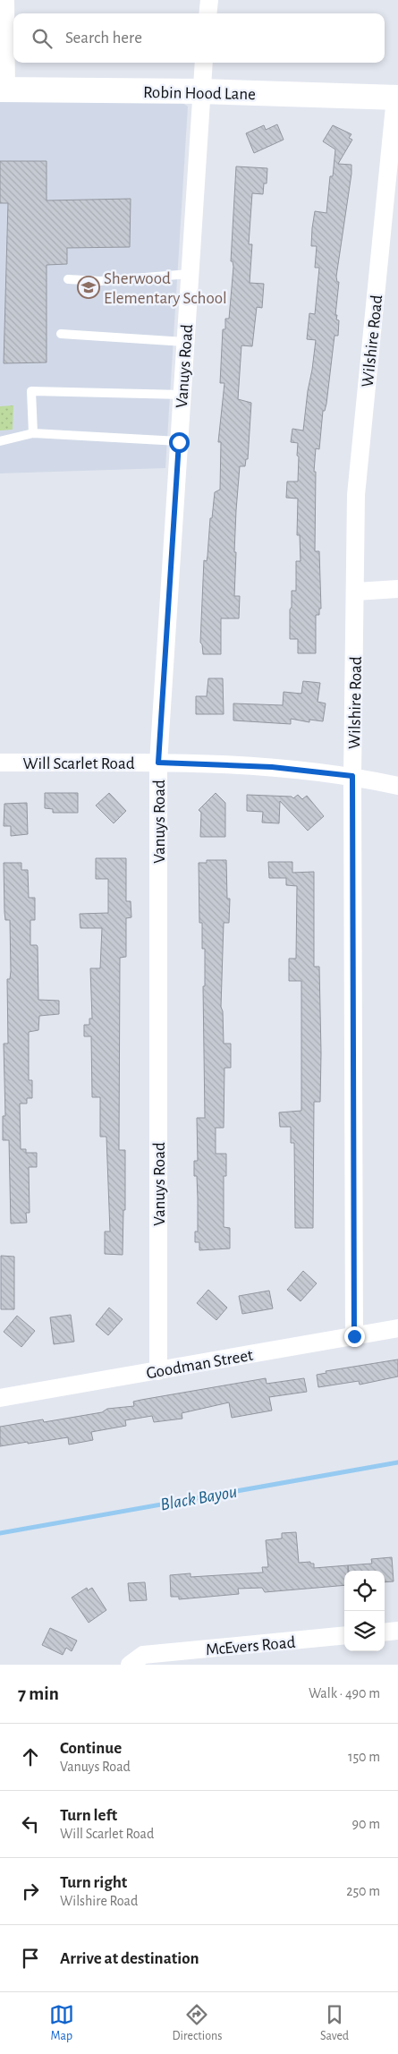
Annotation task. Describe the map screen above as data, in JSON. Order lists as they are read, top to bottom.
{
  "streets": {
    "street": [
      "Robin Hood Lane",
      "Wilshire Road",
      "Vanuys Road",
      "Will Scarlet Road",
      "Goodman Street",
      "McEvers Road"
    ]
  },
  "crossings": [
    ["Robin Hood Lane", "Wilshire Road"],
    ["Robin Hood Lane", "Vanuys Road"],
    ["Wilshire Road", "Will Scarlet Road"],
    ["Wilshire Road", "Goodman Street"],
    ["Vanuys Road", "Will Scarlet Road"],
    ["Vanuys Road", "Goodman Street"]
  ],
  "water": ["Black Bayou"],
  "places": {
    "school or university": ["Sherwood Elementary School"]
  },
  "page": {
    "search": "Search here",
    "heading": ["7 min", "Walk · 490 m"],
    "list": [
      ["Continue", "Vanuys Road", "150 m"],
      ["Turn left", "Will Scarlet Road", "90 m"],
      ["Turn right", "Wilshire Road", "250 m"],
      "Arrive at destination"
    ],
    "nav": ["Map", "Directions", "Saved"]
  }
}
